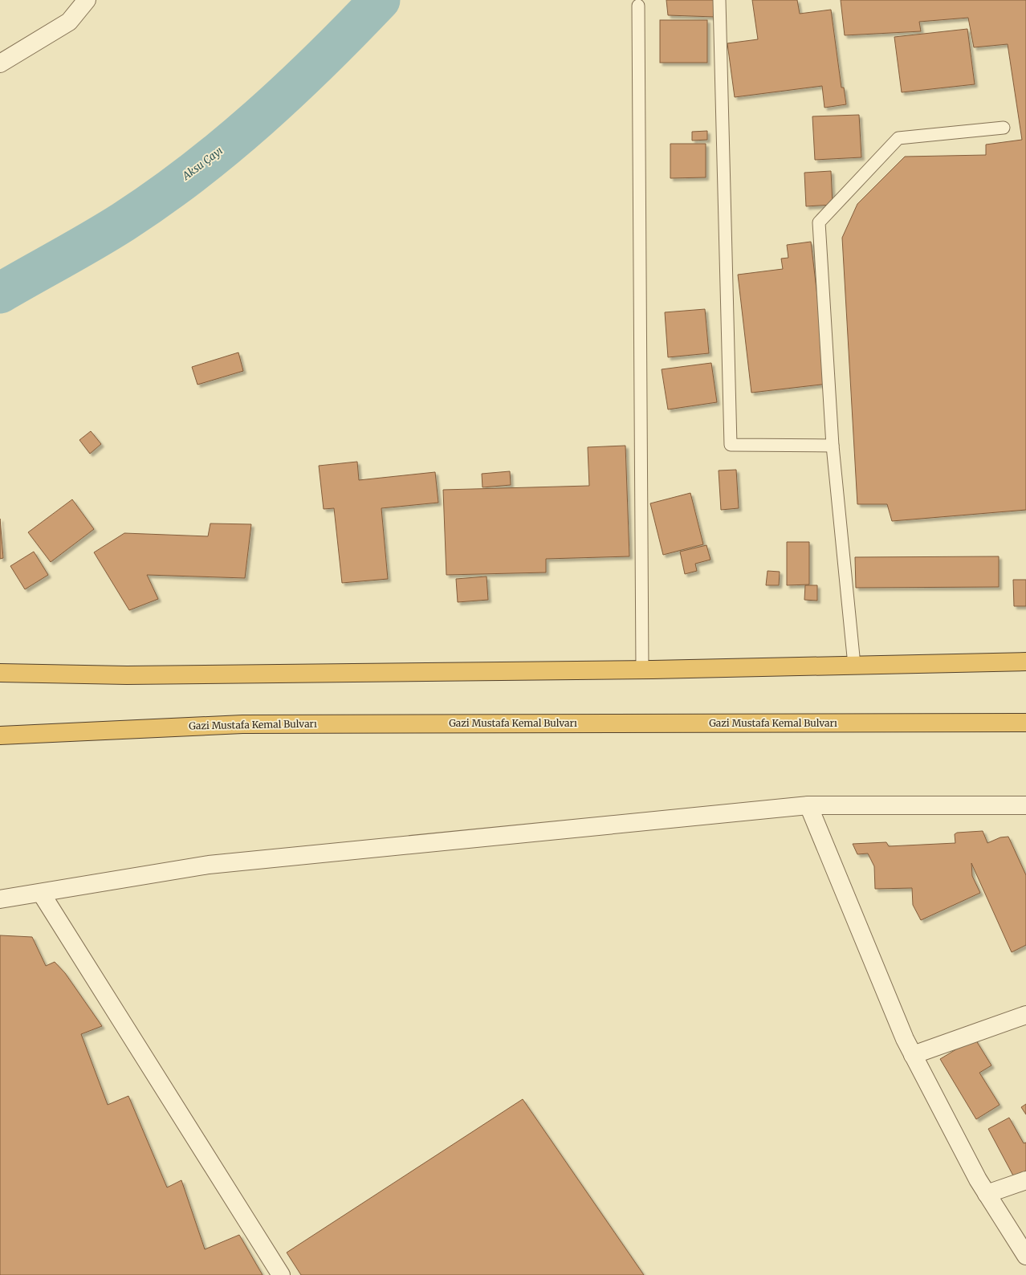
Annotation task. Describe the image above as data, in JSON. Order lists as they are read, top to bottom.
{
  "streets": {
    "highway": ["Gazi Mustafa Kemal Bulvarı"]
  },
  "water": ["Aksu Çayı"]
}
